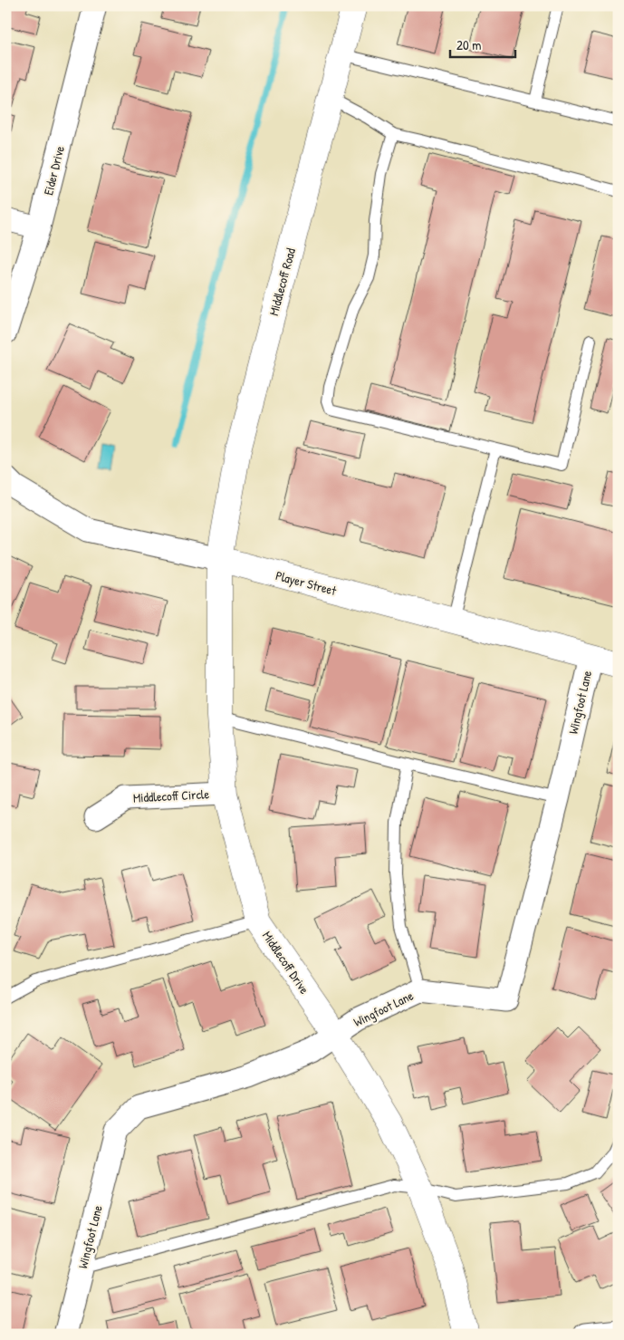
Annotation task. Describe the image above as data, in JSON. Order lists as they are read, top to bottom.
{
  "streets": {
    "street": [
      "Eider Drive",
      "Middlecoff Road",
      "Player Street",
      "Wingfoot Lane",
      "Middlecoff Circle",
      "Middlecoff Drive"
    ]
  },
  "crossings": [
    ["Middlecoff Road", "Player Street"],
    ["Middlecoff Road", "Middlecoff Drive"],
    ["Player Street", "Wingfoot Lane"],
    ["Player Street", "Middlecoff Drive"],
    ["Wingfoot Lane", "Middlecoff Drive"],
    ["Middlecoff Circle", "Middlecoff Drive"]
  ],
  "scale_bar": "20 m"
}
